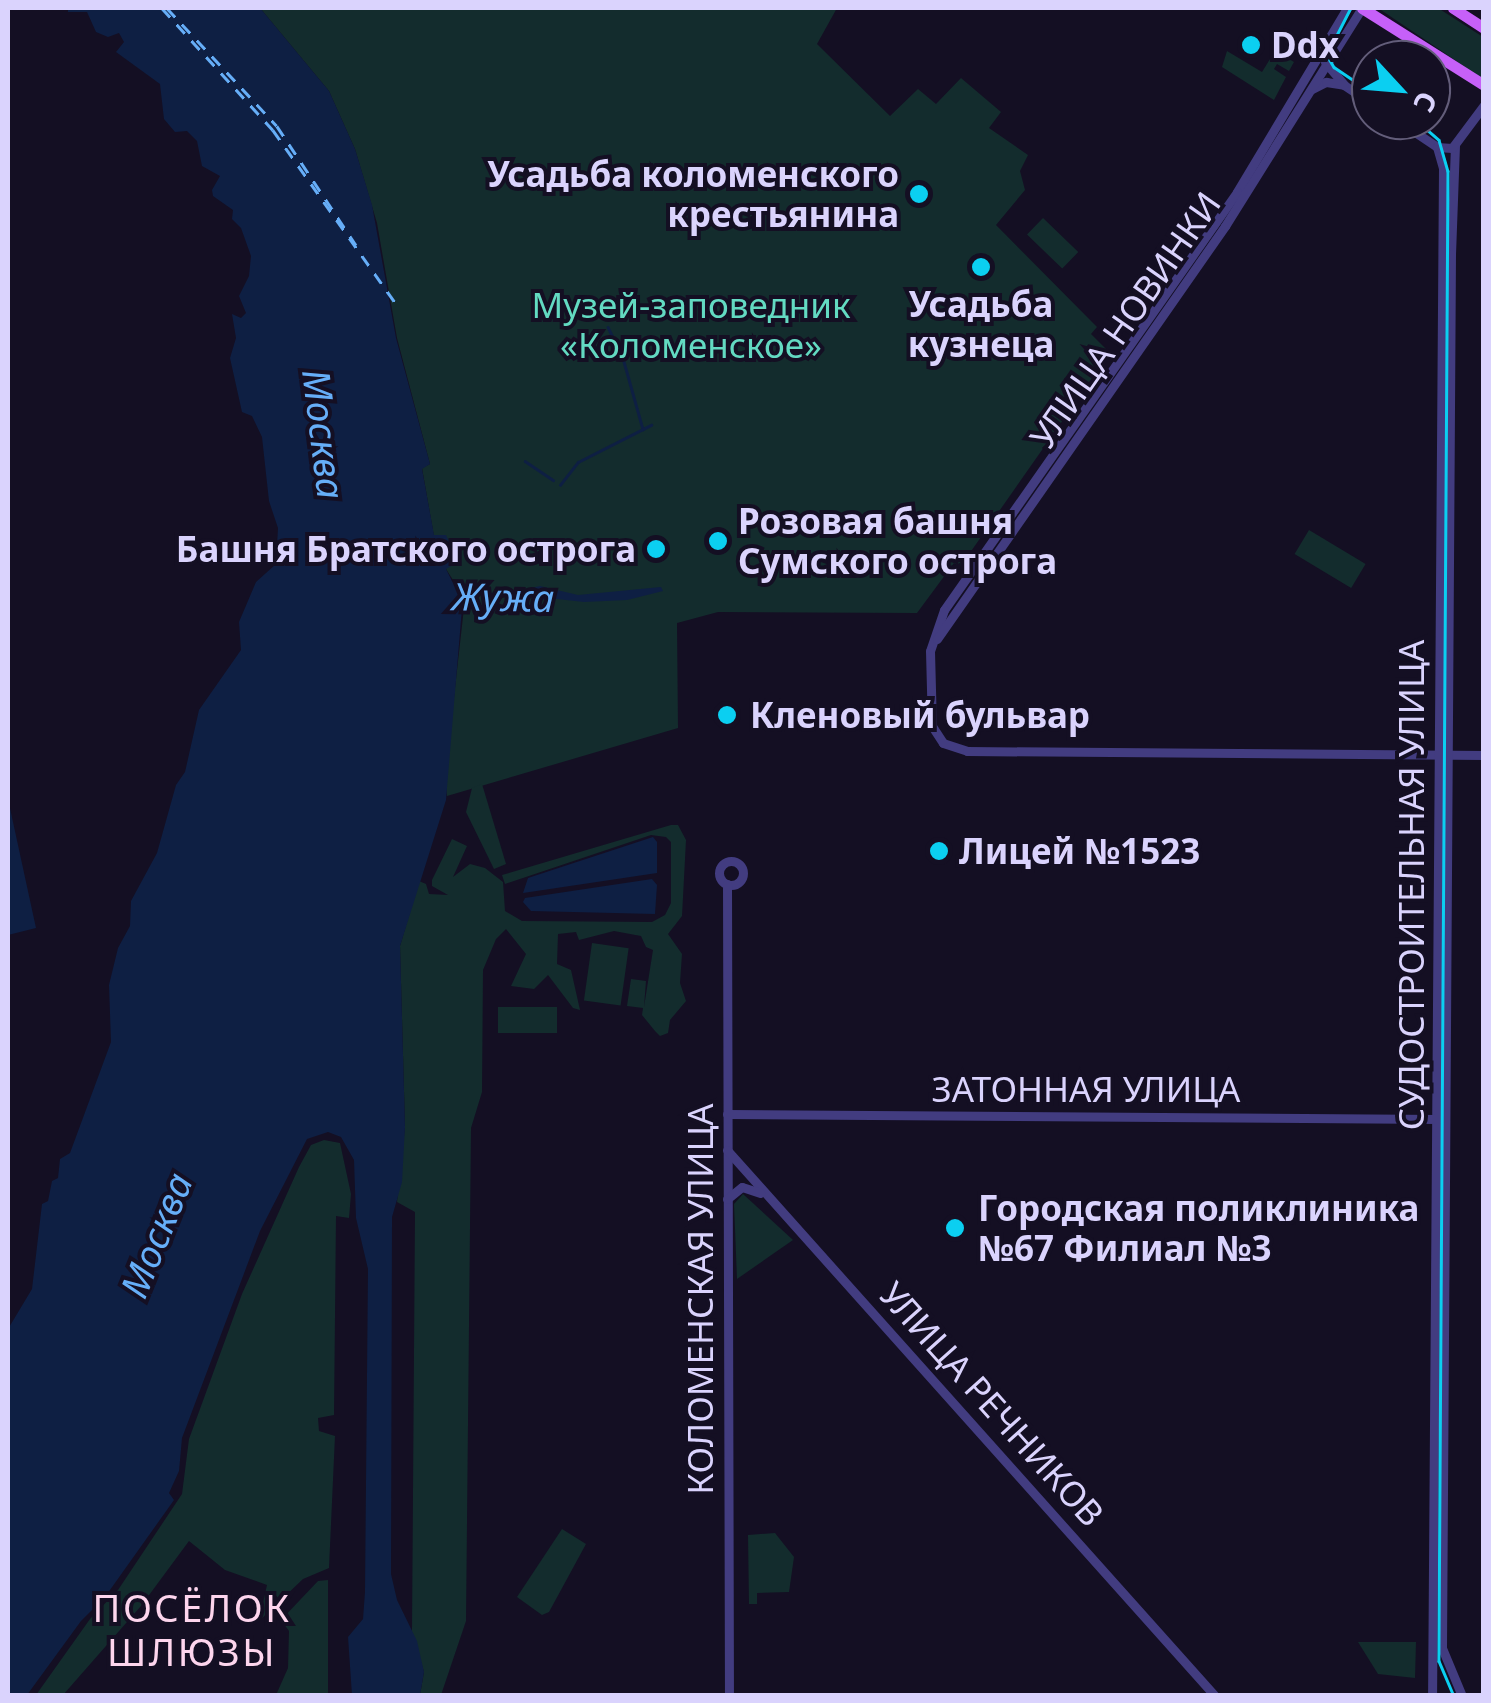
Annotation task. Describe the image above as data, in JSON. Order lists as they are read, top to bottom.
{
  "streets": {
    "street": [
      "УЛИЦА НОВИНКИ",
      "СУДОСТРОИТЕЛЬНАЯ УЛИЦА",
      "ЗАТОННАЯ УЛИЦА",
      "КОЛОМЕНСКАЯ УЛИЦА",
      "УЛИЦА РЕЧНИКОВ"
    ]
  },
  "crossings": [
    ["УЛИЦА НОВИНКИ", "СУДОСТРОИТЕЛЬНАЯ УЛИЦА"],
    ["СУДОСТРОИТЕЛЬНАЯ УЛИЦА", "ЗАТОННАЯ УЛИЦА"],
    ["ЗАТОННАЯ УЛИЦА", "КОЛОМЕНСКАЯ УЛИЦА"],
    ["КОЛОМЕНСКАЯ УЛИЦА", "УЛИЦА РЕЧНИКОВ"]
  ],
  "districts": ["ПОСЁЛОК ШЛЮЗЫ"],
  "water": ["Москва", "Жужа"],
  "parks": ["Музей-заповедник «Коломенское»"],
  "places": [
    "Ddx",
    "Усадьба коломенского крестьянина",
    "Усадьба кузнеца",
    "Розовая башня Сумского острога",
    "Башня Братского острога",
    "Кленовый бульвар",
    "Лицей №1523",
    "Городская поликлиника №67 Филиал №3"
  ],
  "north": "bottom right"
}
